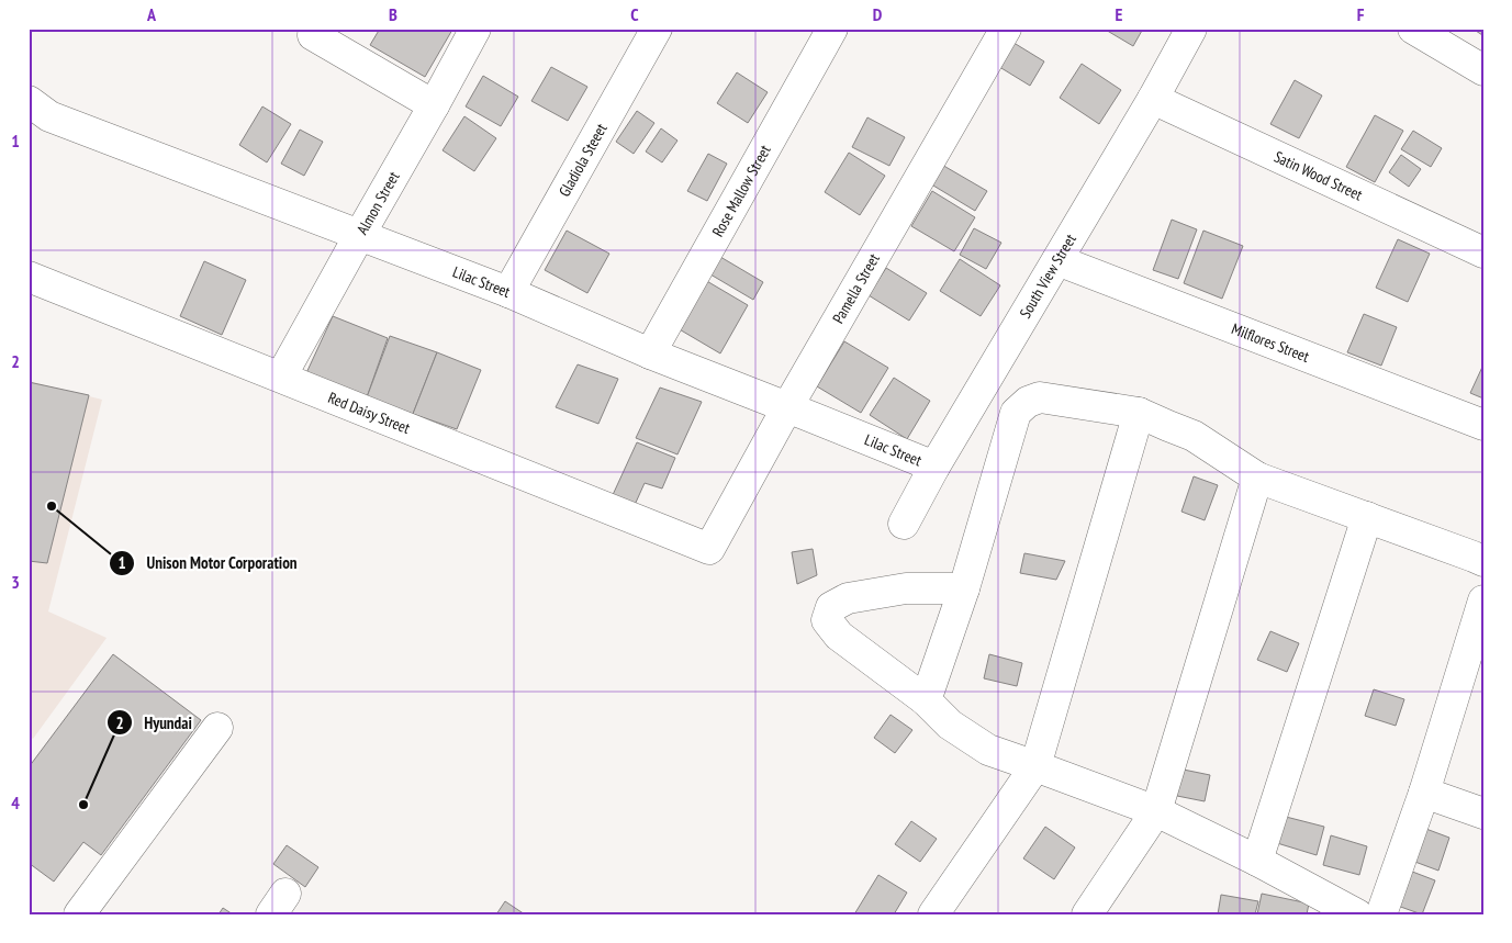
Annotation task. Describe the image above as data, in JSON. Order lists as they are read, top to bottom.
{
  "streets": {
    "street": [
      "Gladiola Steeet",
      "Satin Wood Street",
      "Rose Mallow Street",
      "Almon Street",
      "South View Street",
      "Lilac Street",
      "Pamella Street",
      "Milflores Street",
      "Red Daisy Street"
    ]
  },
  "crossings": [
    ["Gladiola Steeet", "Lilac Street"],
    ["Satin Wood Street", "South View Street"],
    ["Rose Mallow Street", "Lilac Street"],
    ["Almon Street", "Lilac Street"],
    ["Almon Street", "Red Daisy Street"],
    ["South View Street", "Lilac Street"],
    ["South View Street", "Milflores Street"],
    ["Lilac Street", "Pamella Street"],
    ["Pamella Street", "Red Daisy Street"]
  ],
  "places": ["Unison Motor Corporation", "Hyundai"],
  "grid": {
    "columns": [
      "A",
      "B",
      "C",
      "D",
      "E",
      "F"
    ],
    "rows": [
      "1",
      "2",
      "3",
      "4"
    ]
  }
}
